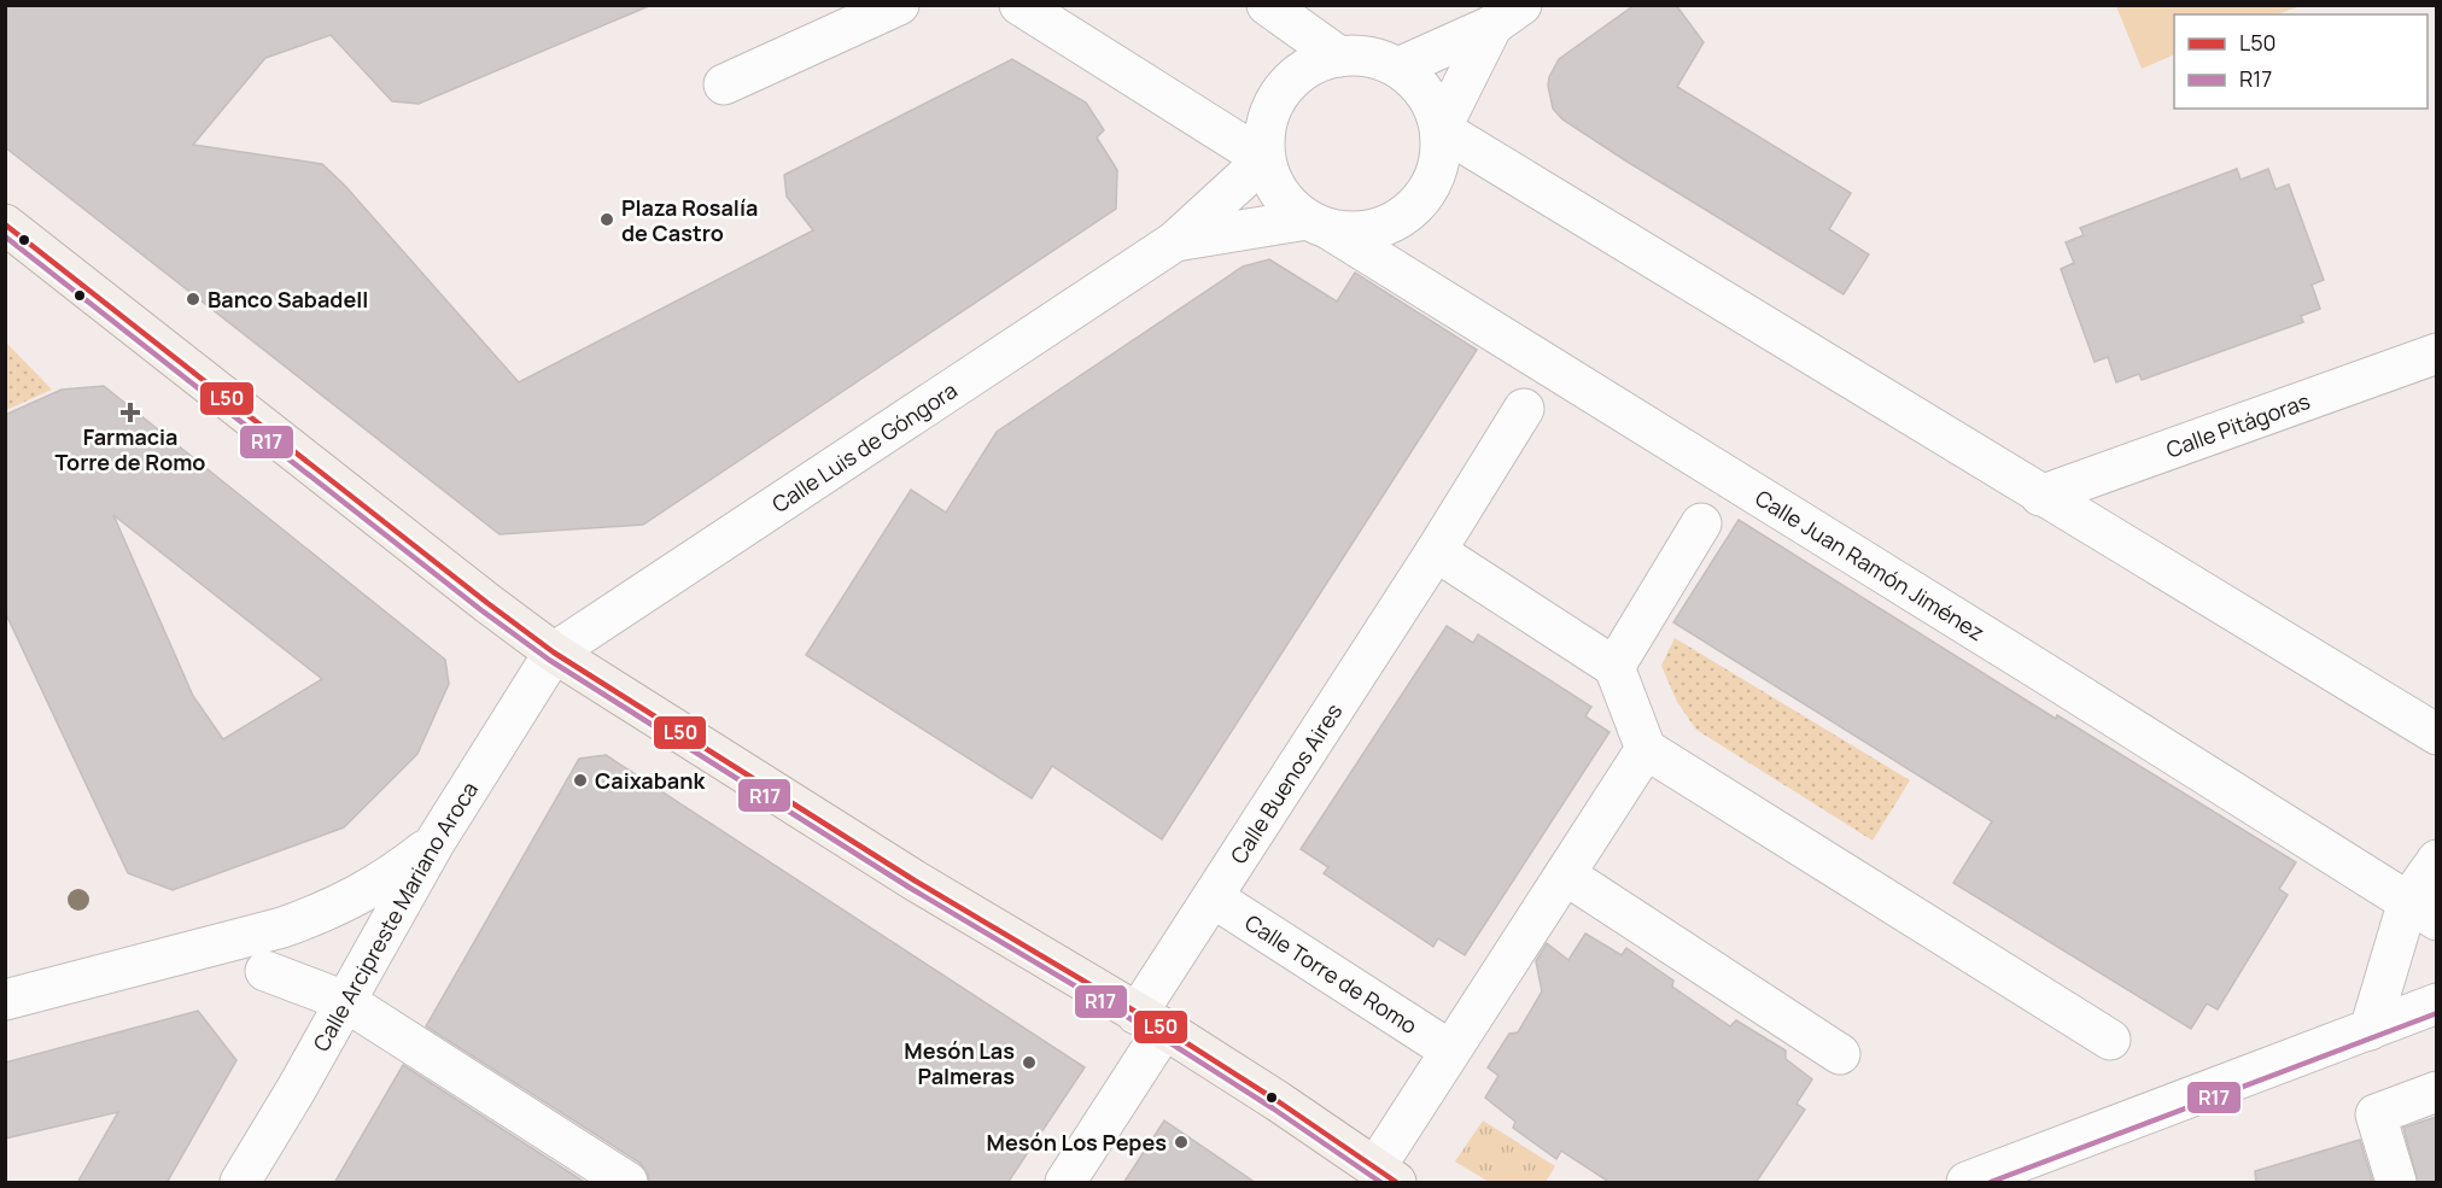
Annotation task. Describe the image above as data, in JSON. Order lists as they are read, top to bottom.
{
  "streets": {
    "street": [
      "Calle Pitágoras",
      "Calle Luis de Góngora",
      "Calle Juan Ramón Jiménez",
      "Calle Buenos Aires",
      "Calle Arcipreste Mariano Aroca",
      "Calle Torre de Romo"
    ]
  },
  "crossings": [
    ["Calle Luis de Góngora", "Calle Juan Ramón Jiménez"],
    ["Calle Luis de Góngora", "Calle Arcipreste Mariano Aroca"],
    ["Calle Buenos Aires", "Calle Torre de Romo"]
  ],
  "places": {
    "other": [
      "Plaza Rosalía de Castro",
      "Banco Sabadell",
      "Caixabank",
      "Mesón Las Palmeras",
      "Mesón Los Pepes"
    ],
    "health": ["Farmacia Torre de Romo"]
  },
  "lines": ["transit line L50", "transit line R17"],
  "legend": ["L50", "R17"]
}
